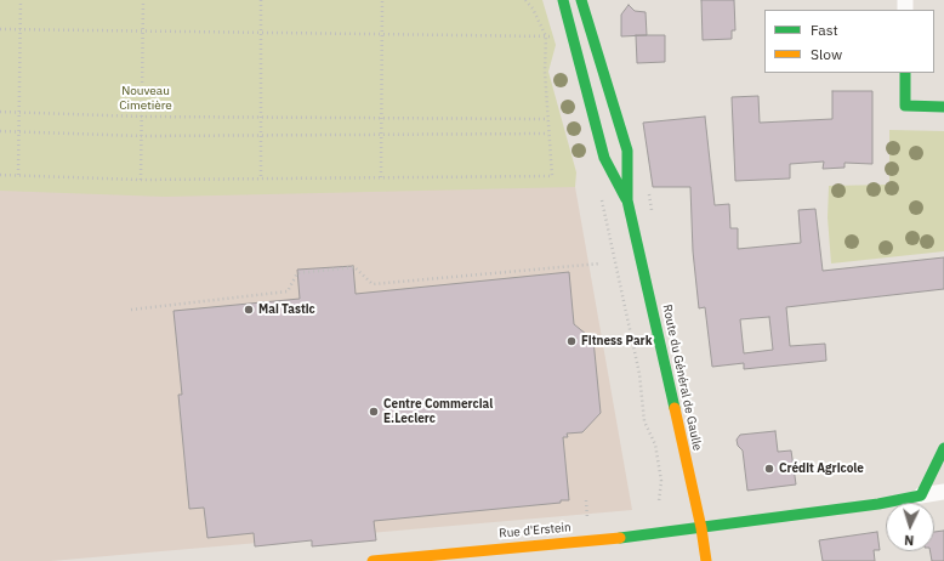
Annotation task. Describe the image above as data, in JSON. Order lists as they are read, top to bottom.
{
  "streets": {
    "main road": ["Route du Général de Gaulle", "Rue d'Erstein"]
  },
  "crossings": [
    ["Route du Général de Gaulle", "Rue d'Erstein"]
  ],
  "parks": ["Nouveau Cimetière"],
  "places": [
    "Mai Tastic",
    "Fitness Park",
    "Centre Commercial E.Leclerc",
    "Crédit Agricole"
  ],
  "legend": ["Fast", "Slow"],
  "north": "bottom"
}
